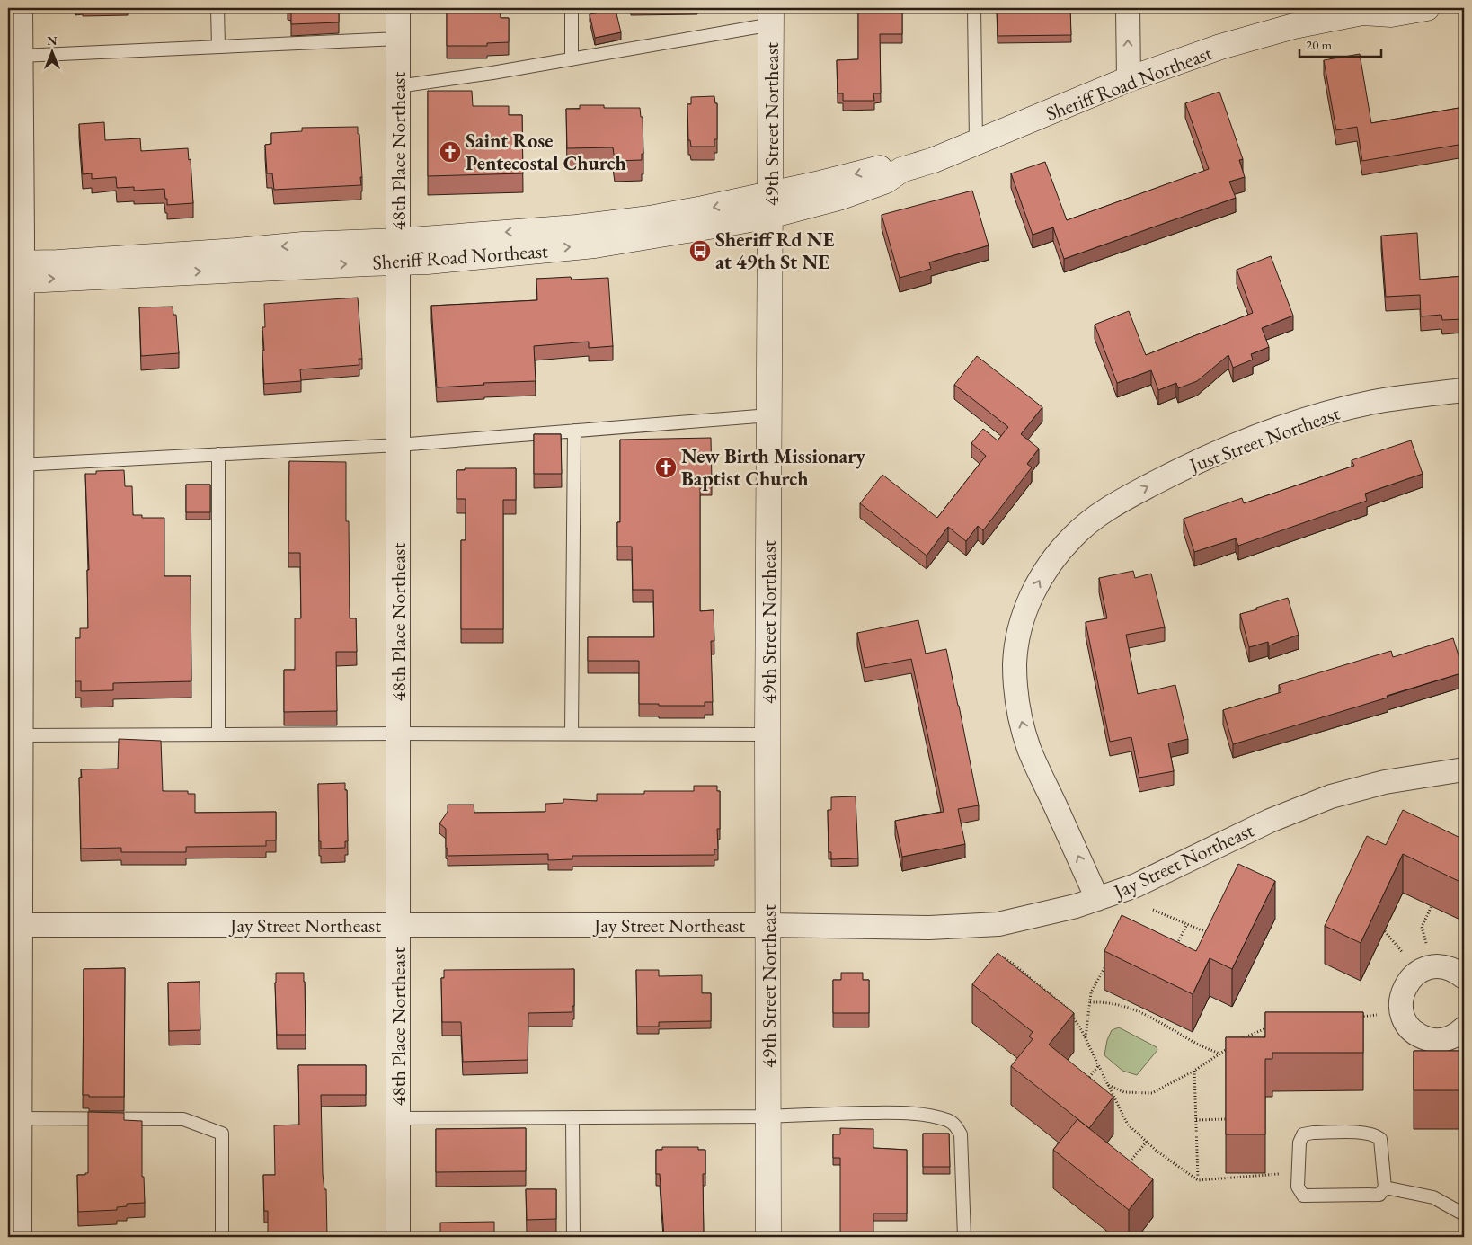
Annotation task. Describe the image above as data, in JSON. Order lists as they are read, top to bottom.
{
  "streets": {
    "main road": ["Sheriff Road Northeast", "49th Street Northeast"],
    "street": ["48th Place Northeast", "Just Street Northeast", "Jay Street Northeast"]
  },
  "crossings": [
    ["Sheriff Road Northeast", "49th Street Northeast"],
    ["Sheriff Road Northeast", "48th Place Northeast"],
    ["49th Street Northeast", "Jay Street Northeast"],
    ["48th Place Northeast", "Jay Street Northeast"],
    ["Just Street Northeast", "Jay Street Northeast"]
  ],
  "places": {
    "church": ["Saint Rose Pentecostal Church", "New Birth Missionary Baptist Church"],
    "bus stop": ["Sheriff Rd NE at 49th St NE"]
  },
  "scale_bar": "20 m",
  "north": "top"
}
